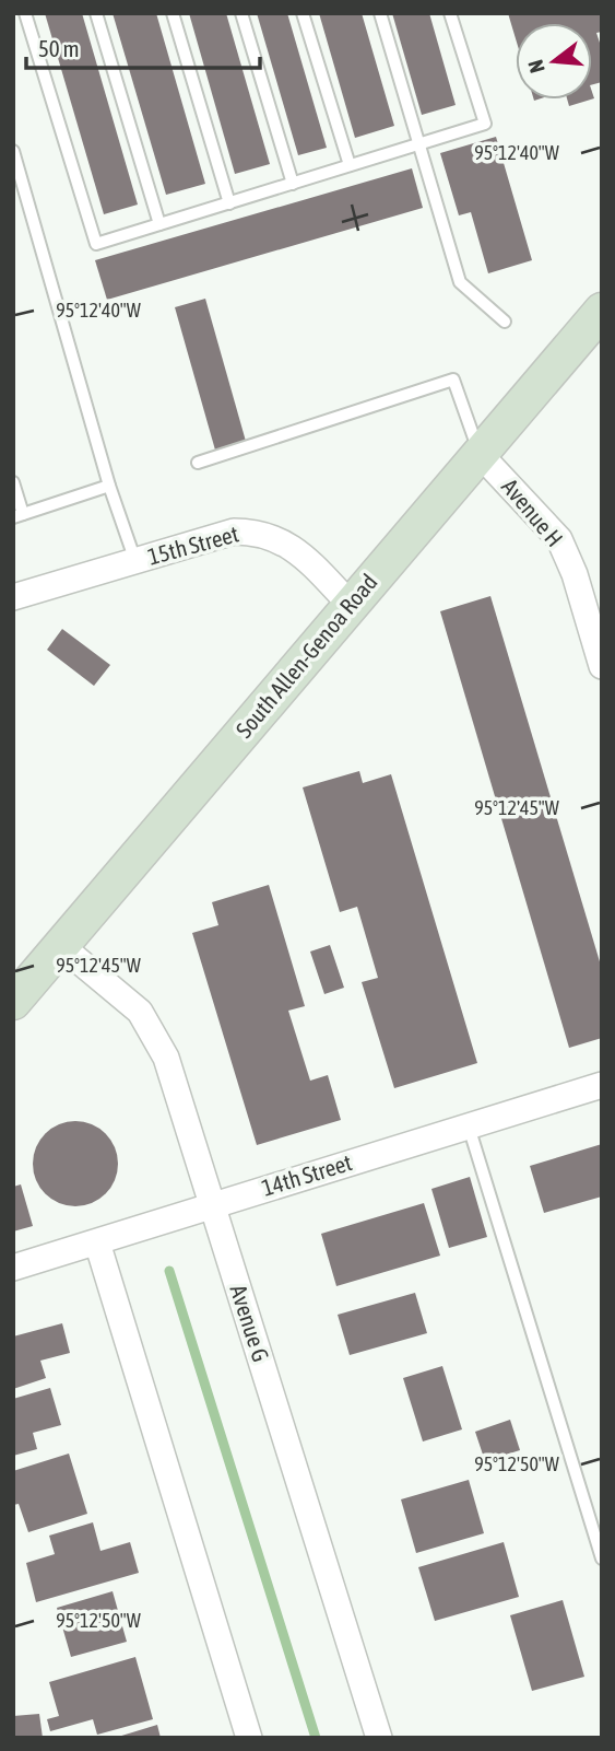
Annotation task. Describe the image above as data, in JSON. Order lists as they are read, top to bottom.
{
  "streets": {
    "main road": ["South Allen-Genoa Road"],
    "street": [
      "Avenue H",
      "15th Street",
      "14th Street",
      "Avenue G"
    ]
  },
  "crossings": [
    ["Avenue H", "South Allen-Genoa Road"],
    ["15th Street", "South Allen-Genoa Road"],
    ["South Allen-Genoa Road", "Avenue G"],
    ["14th Street", "Avenue G"]
  ],
  "scale_bar": "50 m",
  "north": "left",
  "coordinates": ["95°12'40\"W", "95°12'45\"W", "95°12'50\"W"]
}
